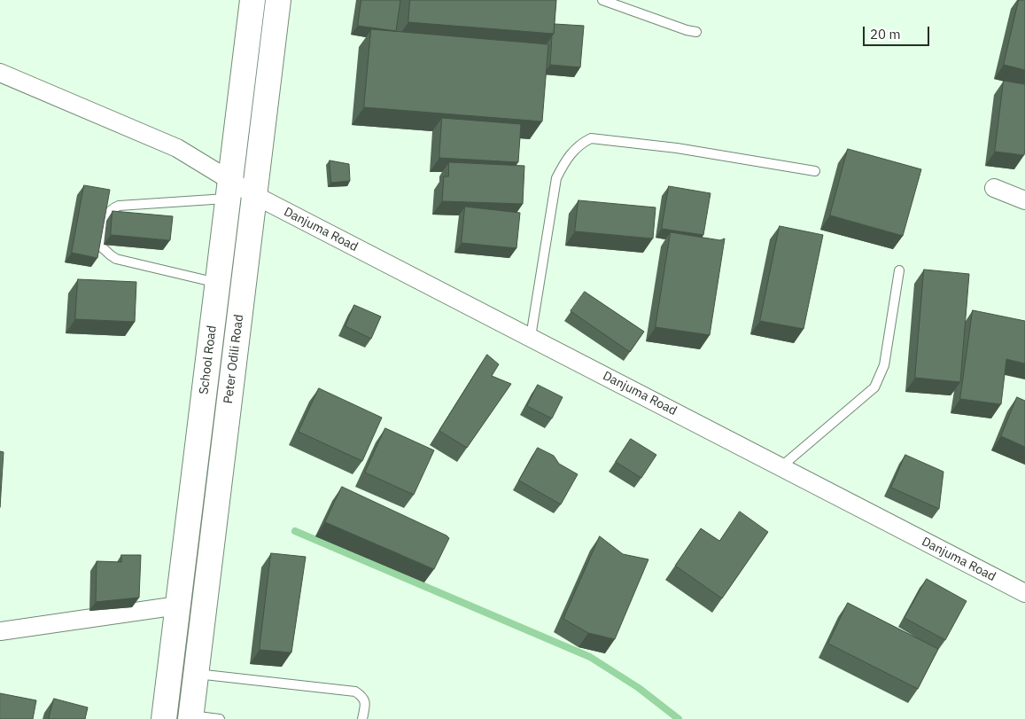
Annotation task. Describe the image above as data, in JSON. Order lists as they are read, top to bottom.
{
  "streets": {
    "main road": ["Peter Odili Road", "School Road"],
    "street": ["Danjuma Road"]
  },
  "crossings": [
    ["Danjuma Road", "Peter Odili Road"],
    ["Danjuma Road", "School Road"]
  ],
  "scale_bar": "20 m"
}
